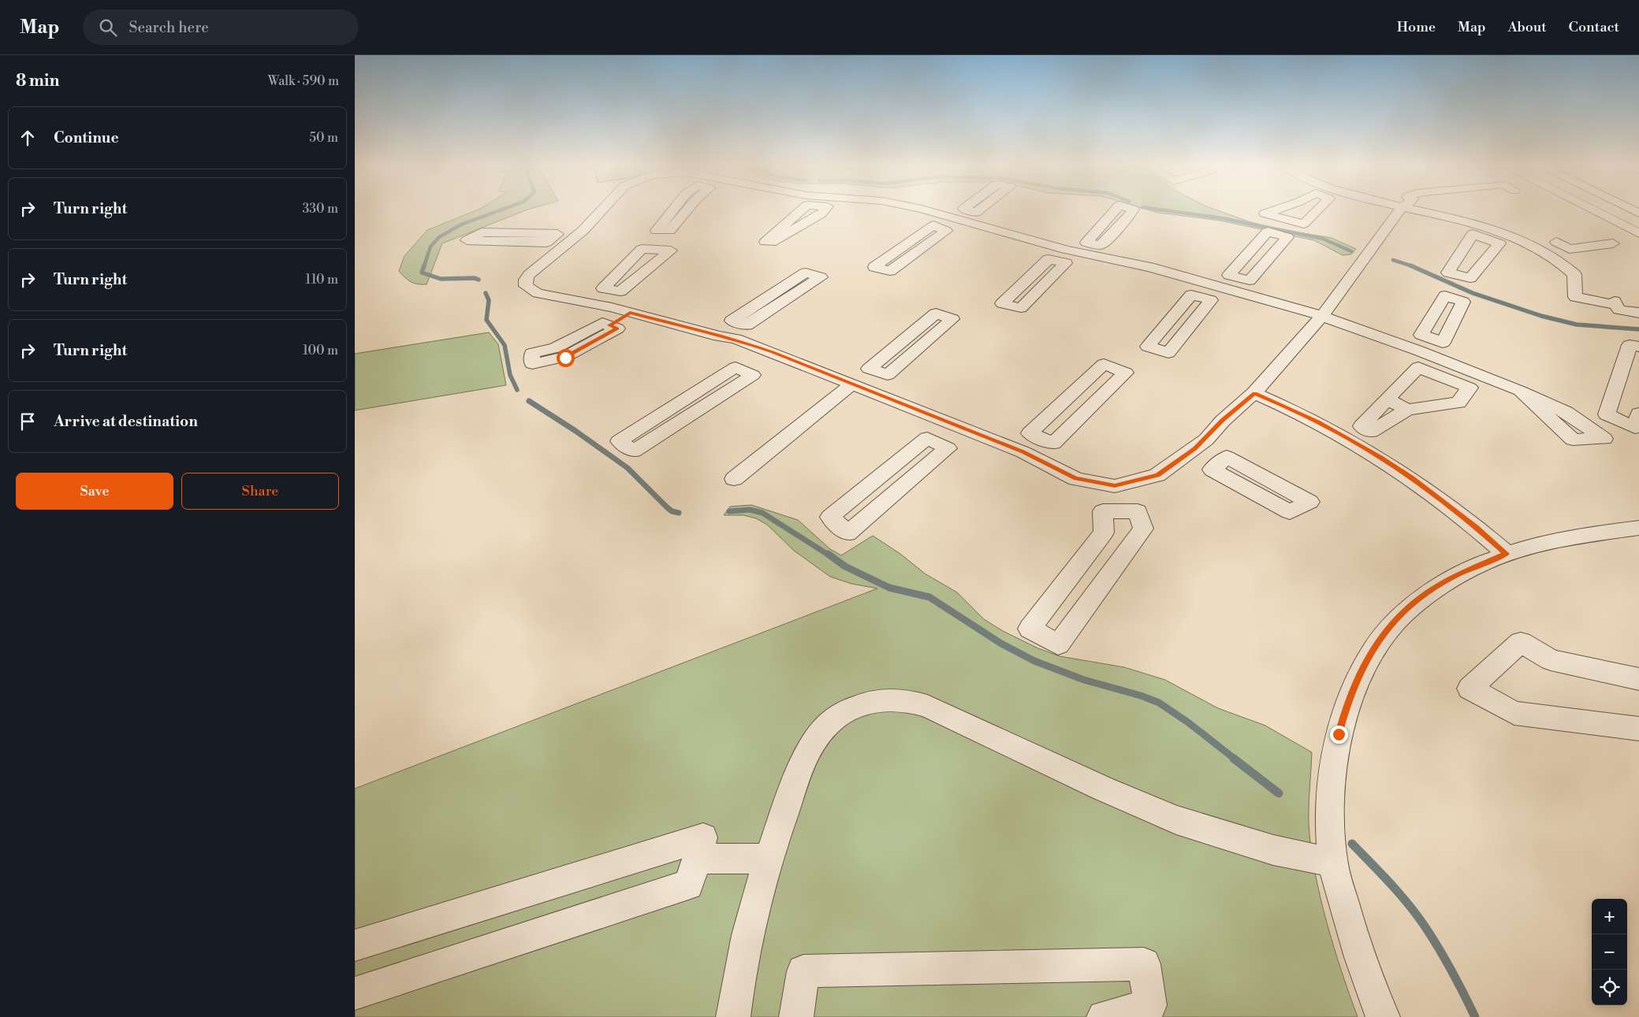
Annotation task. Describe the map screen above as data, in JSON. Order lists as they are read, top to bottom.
{
  "page": {
    "header": "Map",
    "search": "Search here",
    "nav": [
      "Home",
      "Map",
      "About",
      "Contact"
    ],
    "heading": ["8 min", "Walk · 590 m"],
    "list": [
      ["Continue", "50 m"],
      ["Turn right", "330 m"],
      ["Turn right", "110 m"],
      ["Turn right", "100 m"],
      "Arrive at destination"
    ],
    "buttons": ["Save", "Share"],
    "map_buttons": ["+", "−"]
  }
}
